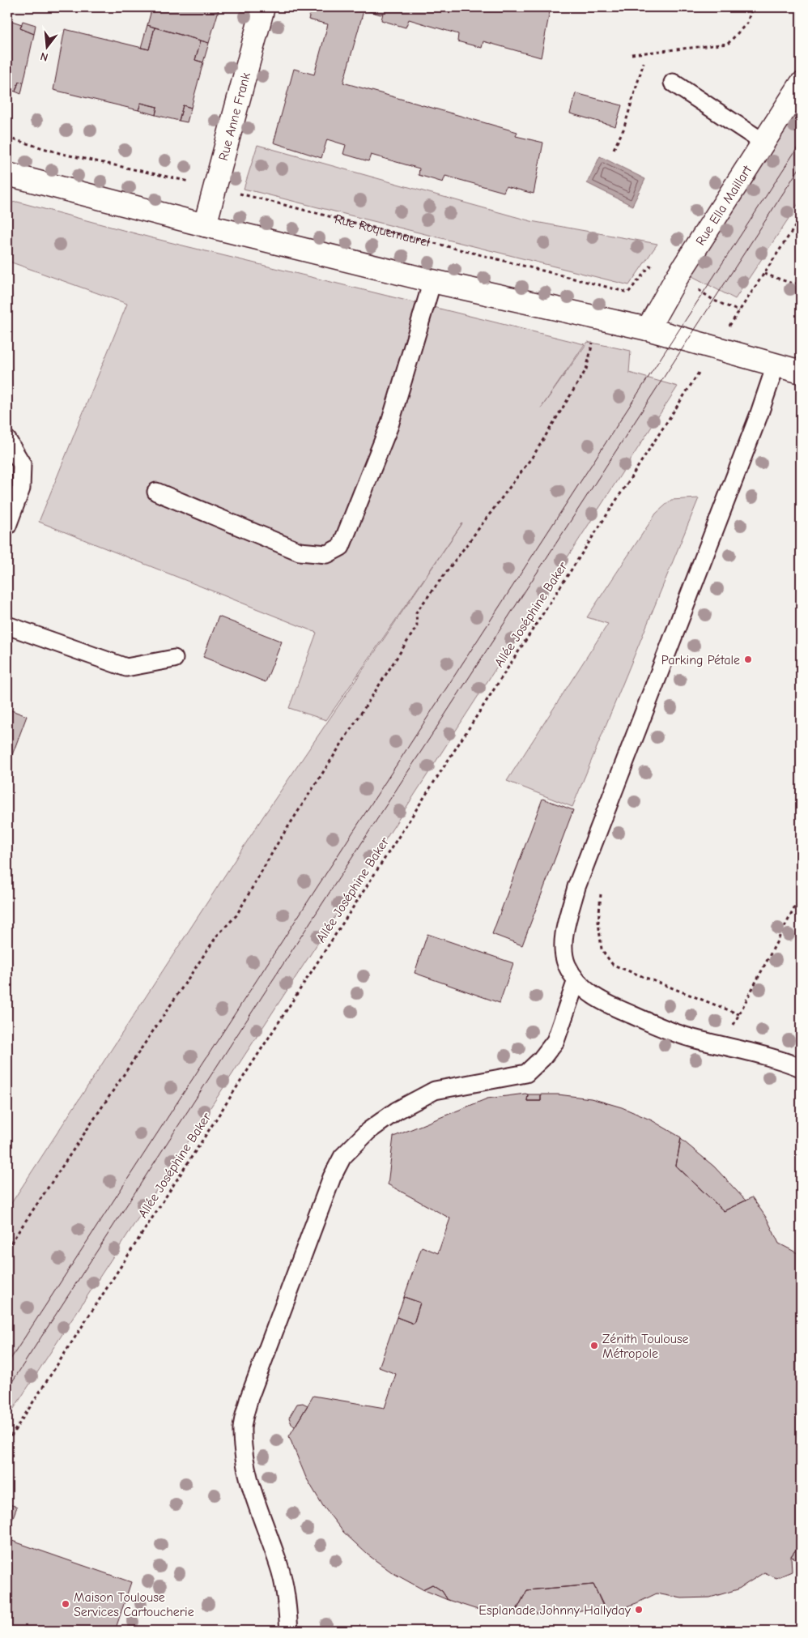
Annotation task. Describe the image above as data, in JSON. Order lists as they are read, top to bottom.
{
  "streets": {
    "street": ["Rue Anne Frank", "Rue Ella Maillart"],
    "path": ["Rue Roquemaurel", "Allée Joséphine Baker"]
  },
  "crossings": [
    ["Rue Anne Frank", "Rue Roquemaurel"],
    ["Rue Ella Maillart", "Rue Roquemaurel"]
  ],
  "places": [
    "Parking Pétale",
    "Zénith Toulouse Métropole",
    "Maison Toulouse Services Cartoucherie",
    "Esplanade Johnny Hallyday"
  ],
  "north": "bottom"
}
